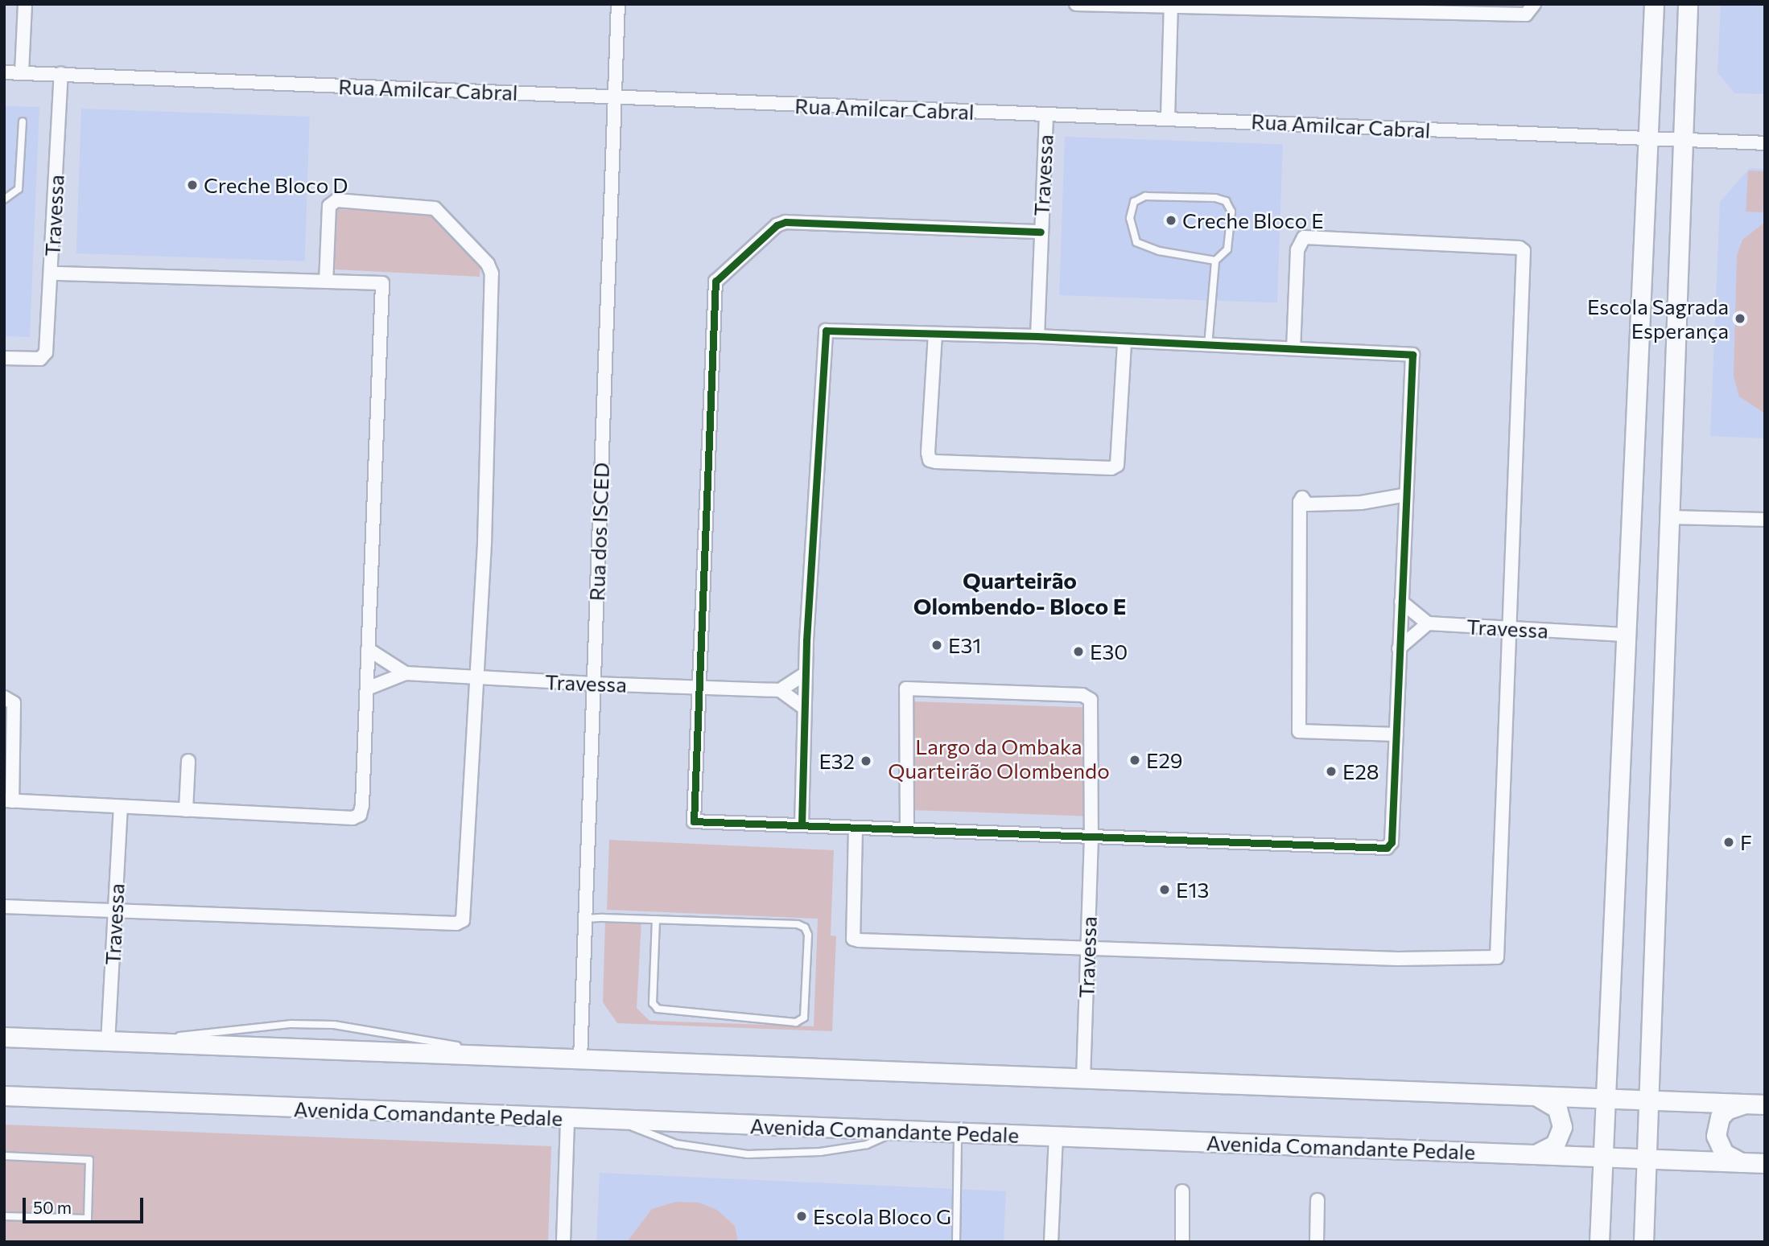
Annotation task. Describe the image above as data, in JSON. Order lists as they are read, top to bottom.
{
  "streets": {
    "street": [
      "Rua Amilcar Cabral",
      "Travessa",
      "Rua dos ISCED",
      "Avenida Comandante Pedale"
    ]
  },
  "crossings": [
    ["Rua Amilcar Cabral", "Travessa"],
    ["Rua Amilcar Cabral", "Rua dos ISCED"],
    ["Travessa", "Rua dos ISCED"]
  ],
  "districts": ["Quarteirão Olombendo- Bloco E"],
  "parks": ["Largo da Ombaka Quarteirão Olombendo"],
  "places": [
    "Creche Bloco D",
    "Creche Bloco E",
    "Escola Sagrada Esperança",
    "E31",
    "E30",
    "E29",
    "E32",
    "E28",
    "F",
    "E13",
    "Escola Bloco G"
  ],
  "scale_bar": "50 m"
}
